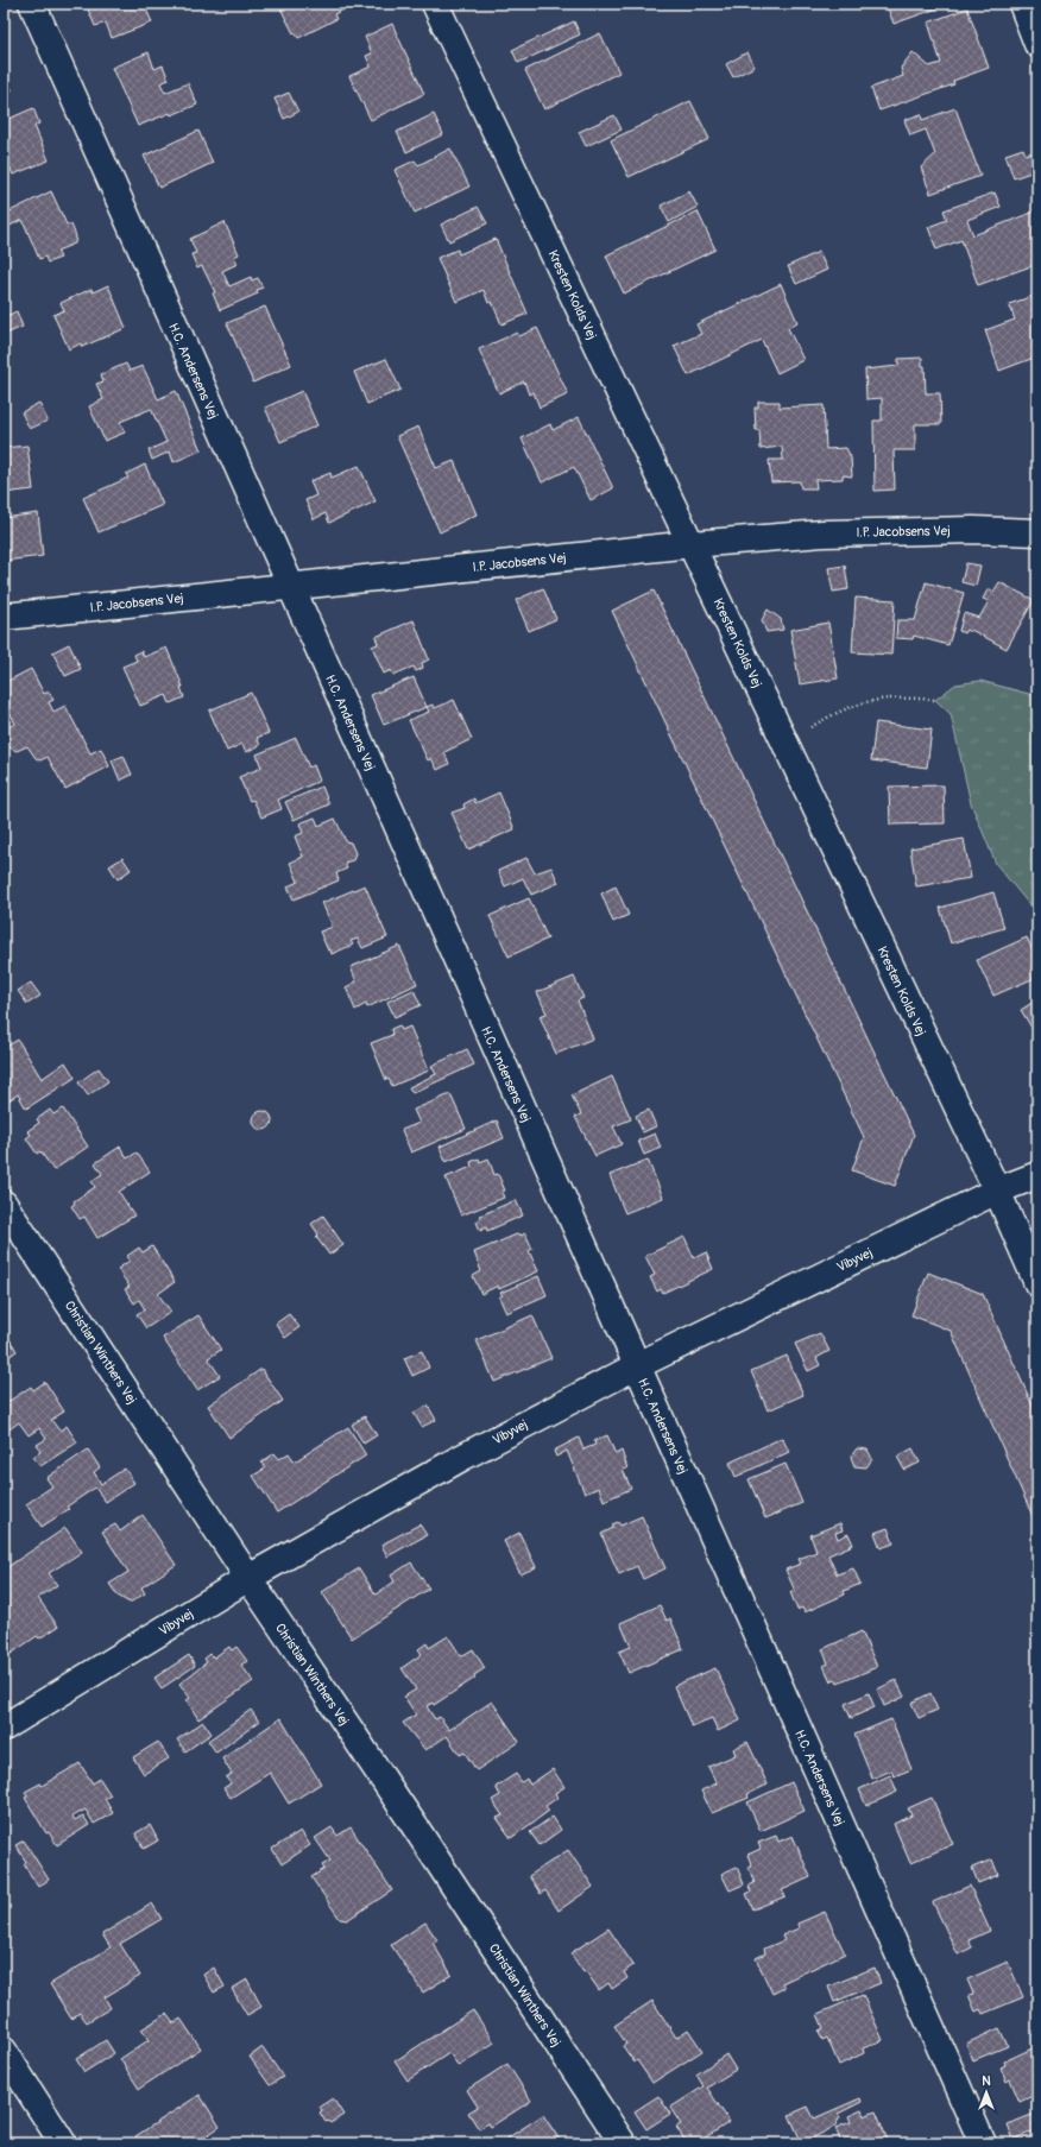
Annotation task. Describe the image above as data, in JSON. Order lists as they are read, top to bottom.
{
  "streets": {
    "street": [
      "Kresten Kolds Vej",
      "H.C. Andersens Vej",
      "I.P. Jacobsens Vej",
      "Vibyvej",
      "Christian Winthers Vej"
    ]
  },
  "crossings": [
    ["Kresten Kolds Vej", "I.P. Jacobsens Vej"],
    ["Kresten Kolds Vej", "Vibyvej"],
    ["H.C. Andersens Vej", "I.P. Jacobsens Vej"],
    ["H.C. Andersens Vej", "Vibyvej"],
    ["Vibyvej", "Christian Winthers Vej"]
  ],
  "north": "top"
}
